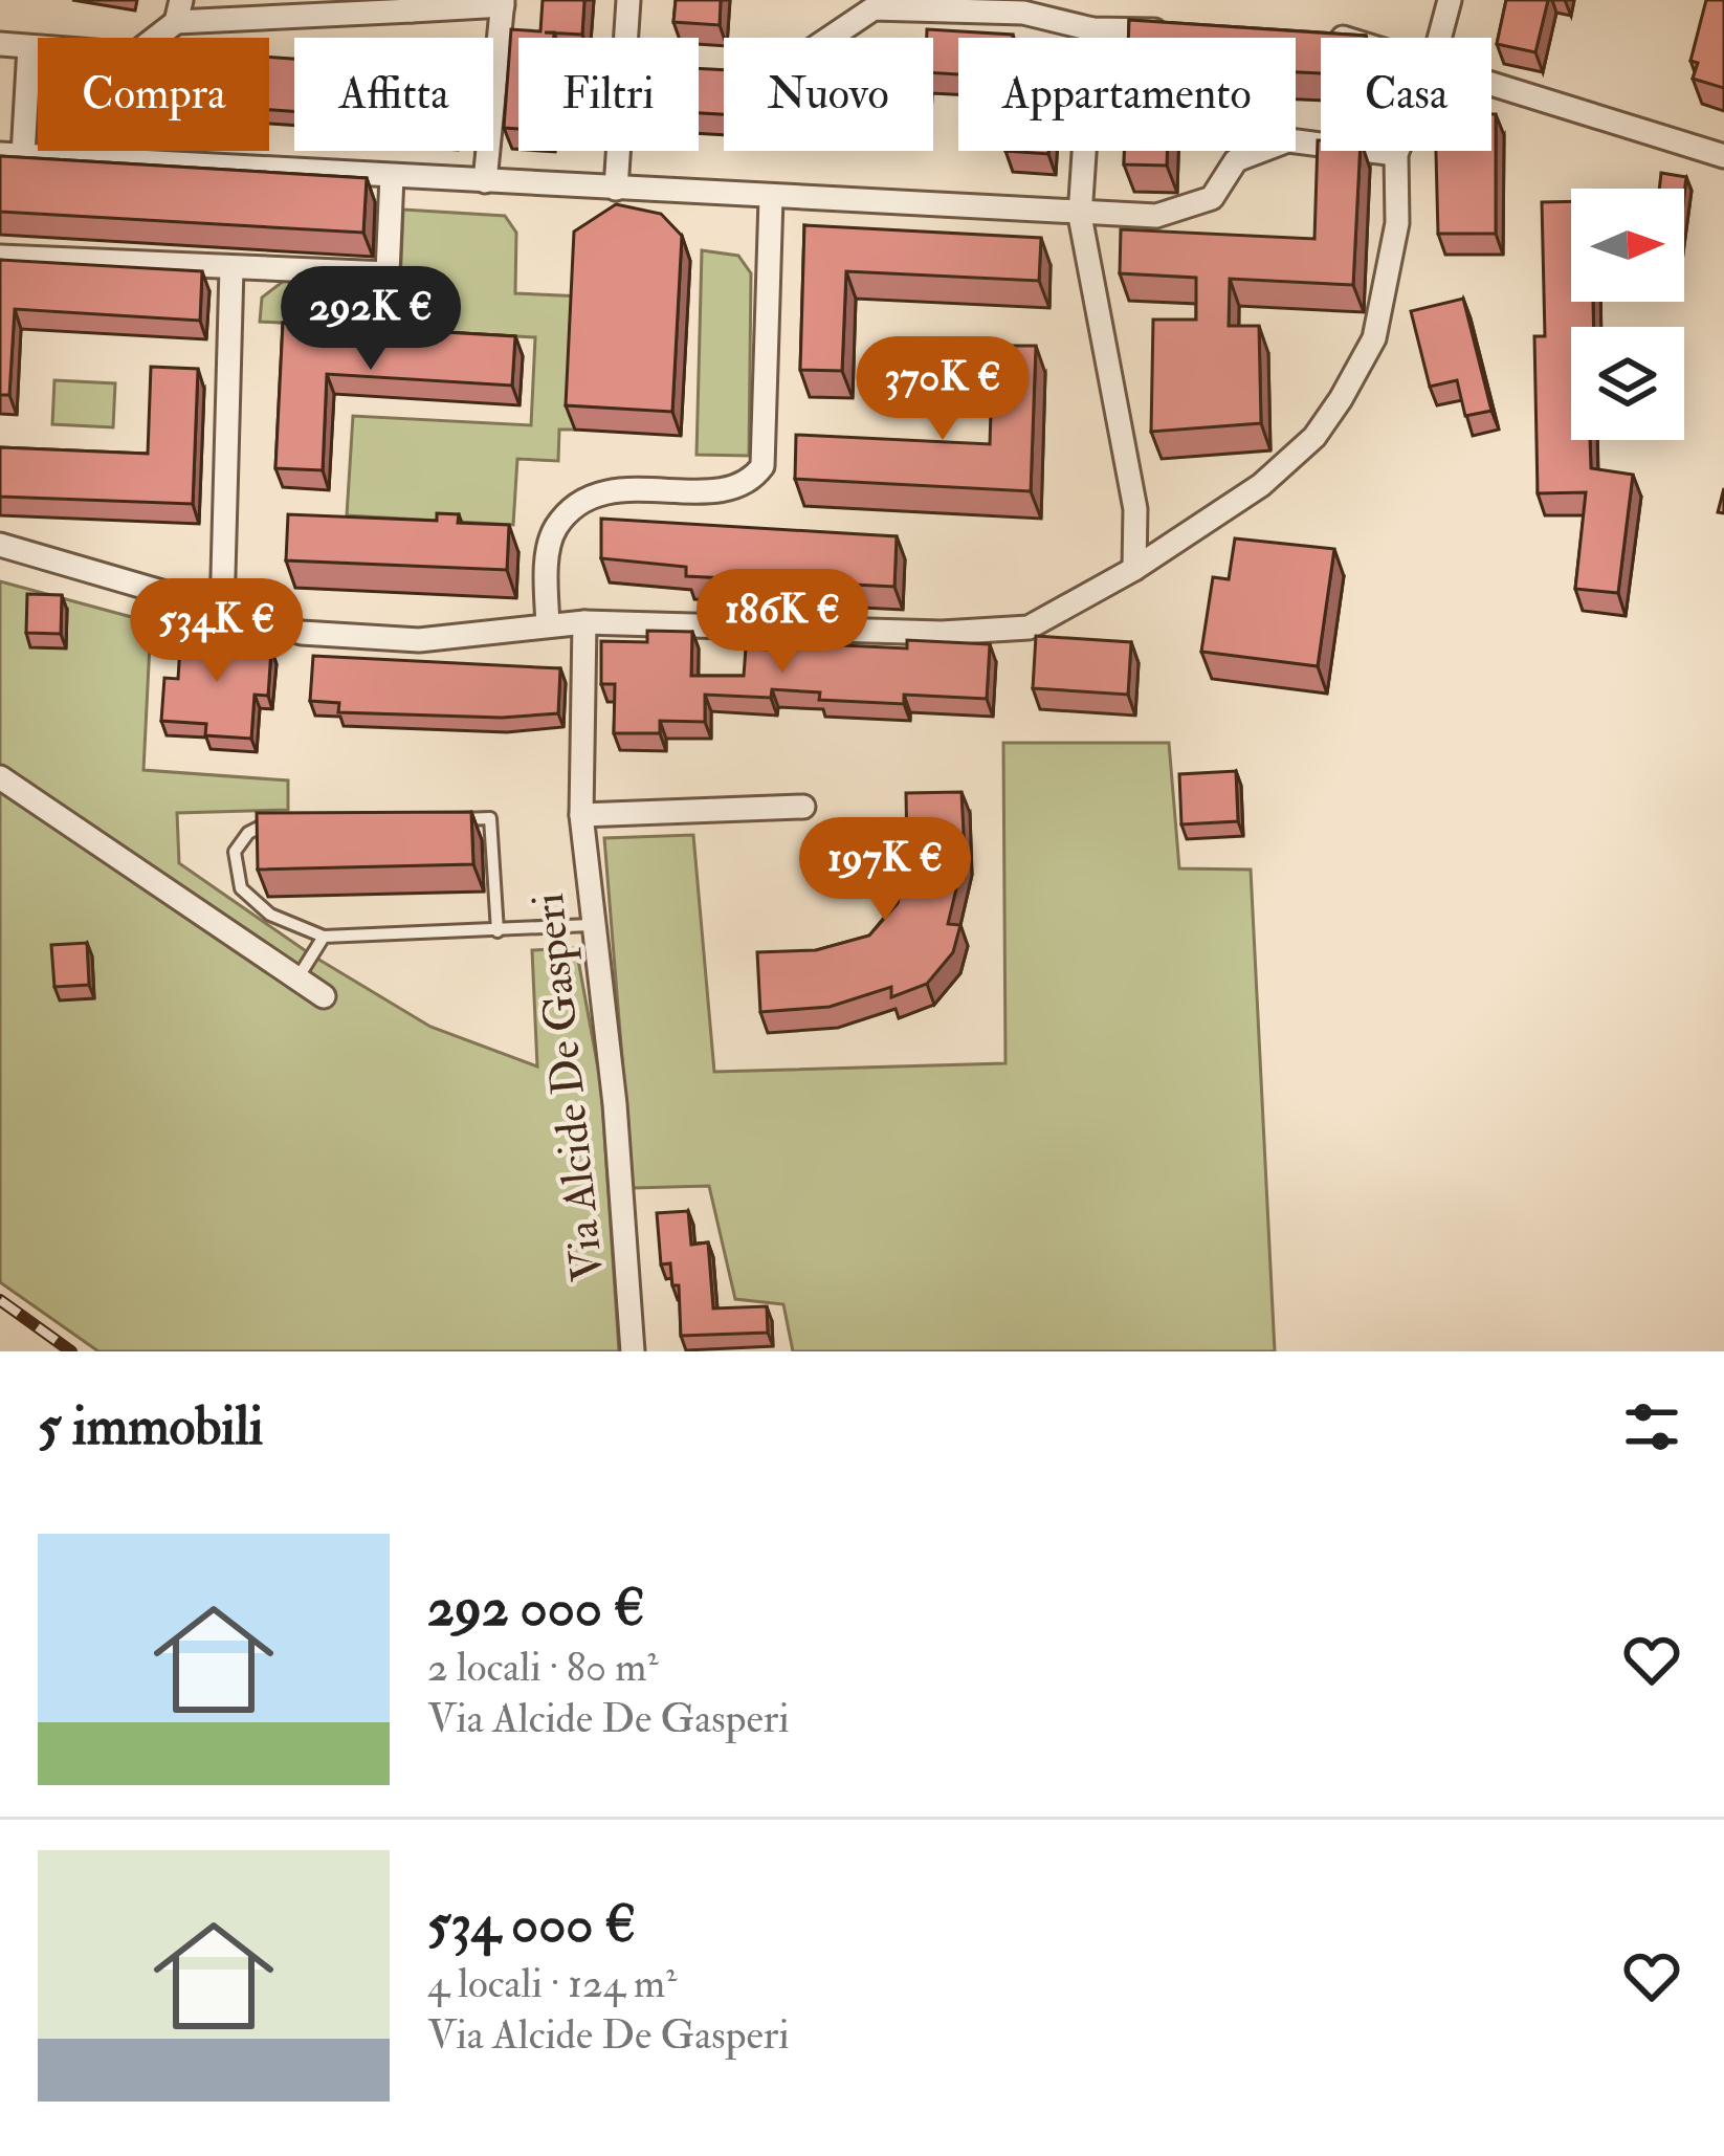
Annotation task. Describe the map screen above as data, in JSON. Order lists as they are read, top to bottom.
{
  "streets": {
    "street": ["Via Alcide De Gasperi"]
  },
  "north": "right",
  "page": {
    "chip": [
      "Compra",
      "Affitta",
      "Filtri",
      "Nuovo",
      "Appartamento",
      "Casa"
    ],
    "price": [
      "292K €",
      "370K €",
      "186K €",
      "534K €",
      "197K €"
    ],
    "heading": "5 immobili",
    "list": [
      {
        "name": "292 000 €",
        "note": "2 locali · 80 m² · Via Alcide De Gasperi"
      },
      {
        "name": "534 000 €",
        "note": "4 locali · 124 m² · Via Alcide De Gasperi"
      }
    ]
  }
}
